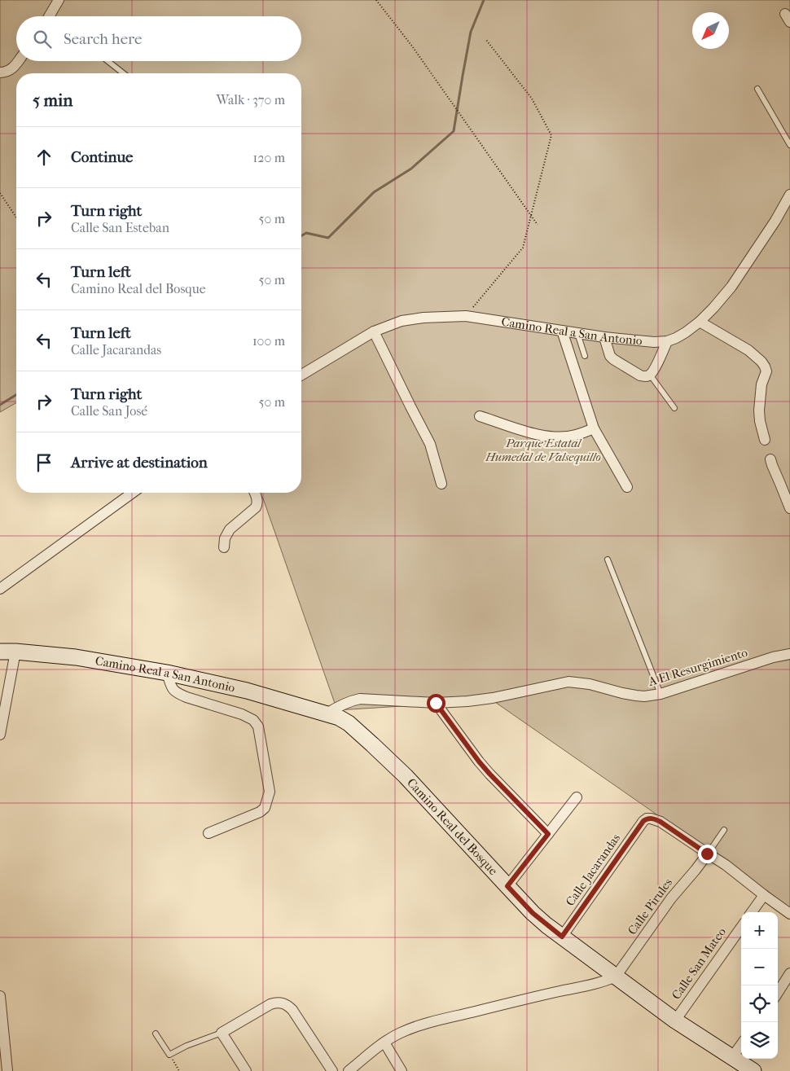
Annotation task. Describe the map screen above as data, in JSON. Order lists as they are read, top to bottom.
{
  "streets": {
    "street": [
      "Camino Real a San Antonio",
      "A El Resurgimiento",
      "Camino Real del Bosque",
      "Calle Jacarandas",
      "Calle Pirules",
      "Calle San Mateo"
    ]
  },
  "crossings": [
    ["Camino Real a San Antonio", "A El Resurgimiento"],
    ["Camino Real a San Antonio", "Camino Real del Bosque"],
    ["A El Resurgimiento", "Camino Real del Bosque"],
    ["Camino Real del Bosque", "Calle Jacarandas"],
    ["Camino Real del Bosque", "Calle Pirules"],
    ["Camino Real del Bosque", "Calle San Mateo"],
    ["Calle Jacarandas", "Calle Pirules"]
  ],
  "parks": ["Parque Estatal Humedal de Valsequillo"],
  "north": "bottom left",
  "page": {
    "search": "Search here",
    "heading": ["5 min", "Walk · 370 m"],
    "list": [
      ["Continue", "120 m"],
      ["Turn right", "Calle San Esteban", "50 m"],
      ["Turn left", "Camino Real del Bosque", "50 m"],
      ["Turn left", "Calle Jacarandas", "100 m"],
      ["Turn right", "Calle San José", "50 m"],
      "Arrive at destination"
    ],
    "map_buttons": ["+", "−"]
  }
}
